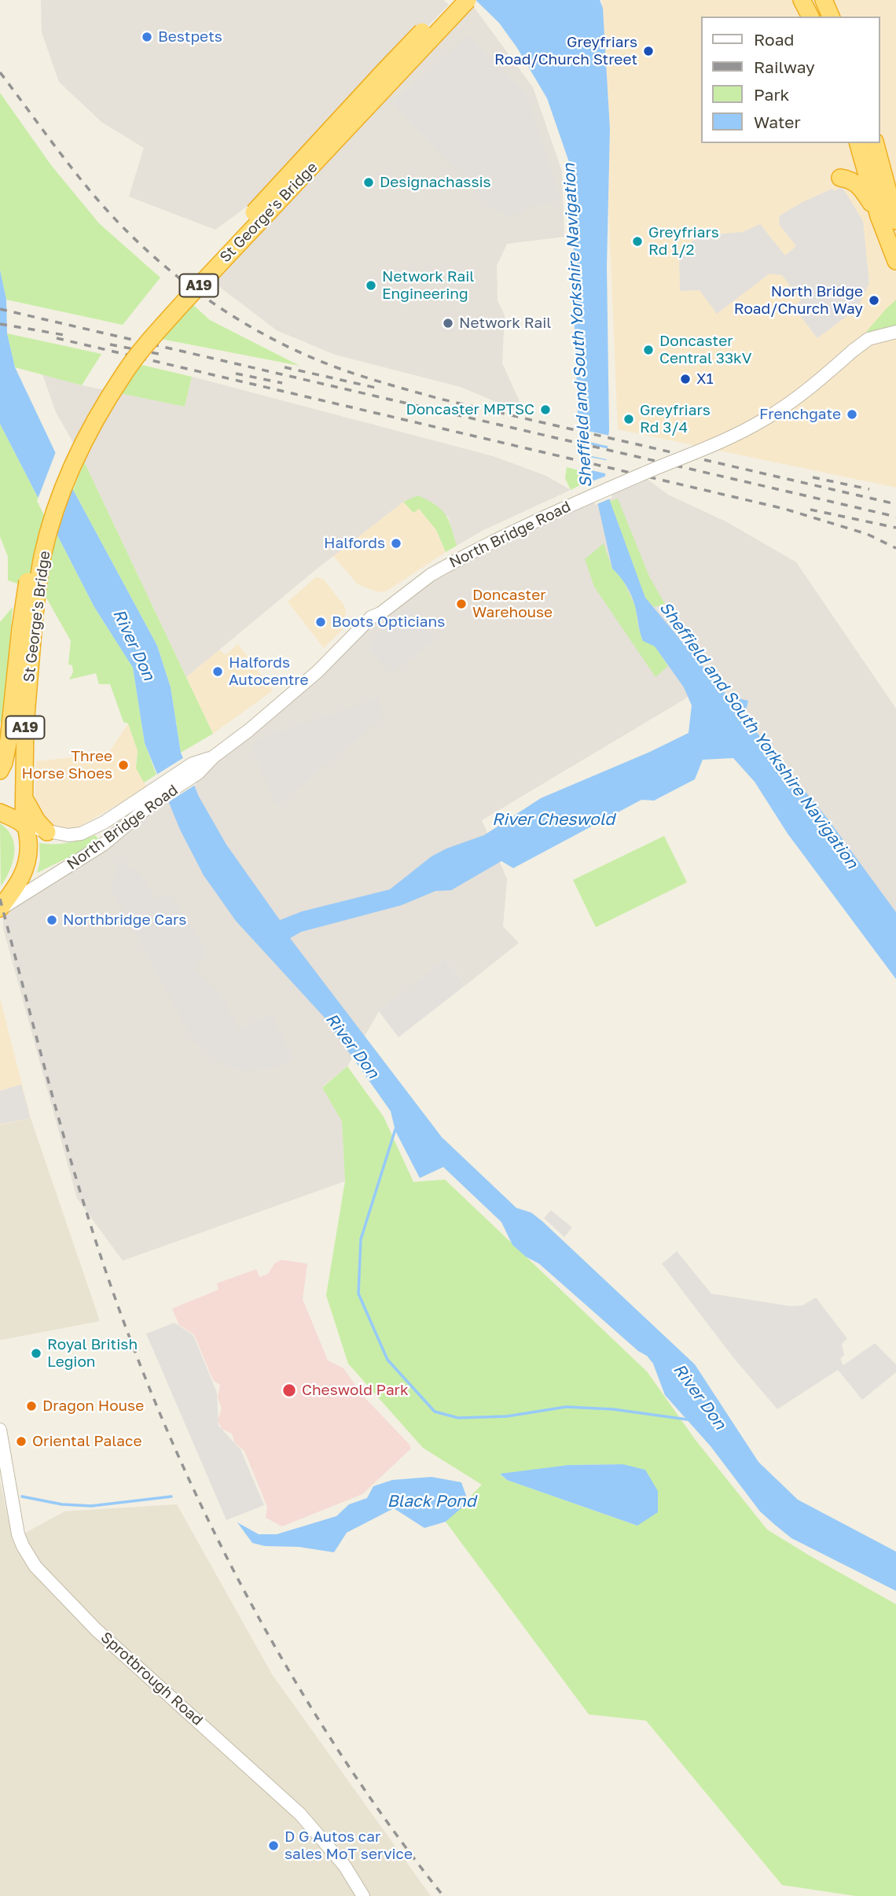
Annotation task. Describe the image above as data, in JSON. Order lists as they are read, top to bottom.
{
  "streets": {
    "highway": ["St George's Bridge", "A19"],
    "street": ["North Bridge Road", "Sprotbrough Road"]
  },
  "crossings": [
    ["St George's Bridge", "North Bridge Road"]
  ],
  "water": [
    "Sheffield and South Yorkshire Navigation",
    "River Don",
    "River Cheswold",
    "Black Pond"
  ],
  "places": [
    "Bestpets",
    "Greyfriars Road/Church Street",
    "Designachassis",
    "Greyfriars Rd 1/2",
    "Network Rail Engineering",
    "North Bridge Road/Church Way",
    "Network Rail",
    "Doncaster Central 33kV",
    "X1",
    "Doncaster MPTSC",
    "Frenchgate",
    "Greyfriars Rd 3/4",
    "Halfords",
    "Doncaster Warehouse",
    "Boots Opticians",
    "Halfords Autocentre",
    "Three Horse Shoes",
    "Northbridge Cars",
    "Royal British Legion",
    "Cheswold Park",
    "Dragon House",
    "Oriental Palace",
    "D G Autos car sales MoT service"
  ],
  "legend": [
    "Road",
    "Railway",
    "Park",
    "Water"
  ]
}
